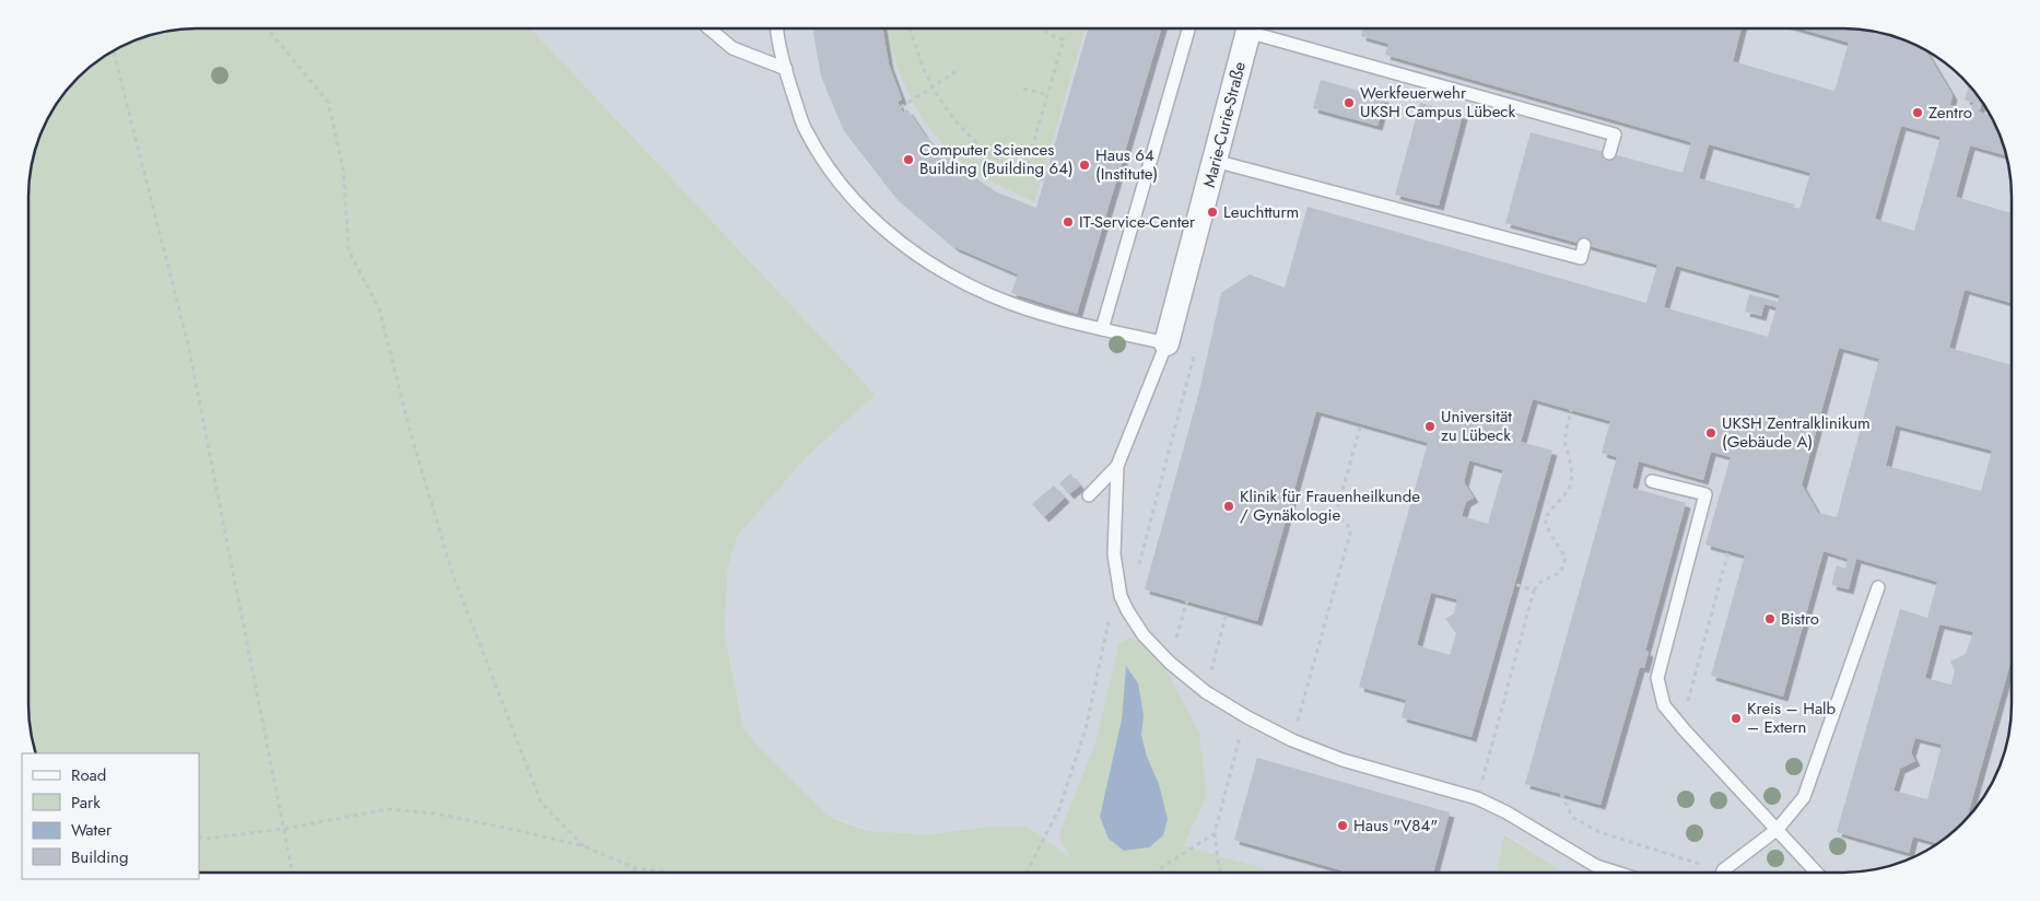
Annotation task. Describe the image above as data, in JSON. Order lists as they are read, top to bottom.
{
  "streets": {
    "street": ["Marie-Curie-Straße"]
  },
  "places": [
    "Werkfeuerwehr UKSH Campus Lübeck",
    "Zentro",
    "Computer Sciences Building (Building 64)",
    "Haus 64 (Institute)",
    "Leuchtturm",
    "IT-Service-Center",
    "Universität zu Lübeck",
    "UKSH Zentralklinikum (Gebäude A)",
    "Klinik für Frauenheilkunde / Gynäkologie",
    "Bistro",
    "Kreis – Halb – Extern",
    "Haus \"V84\""
  ],
  "legend": [
    "Road",
    "Park",
    "Water",
    "Building"
  ]
}
